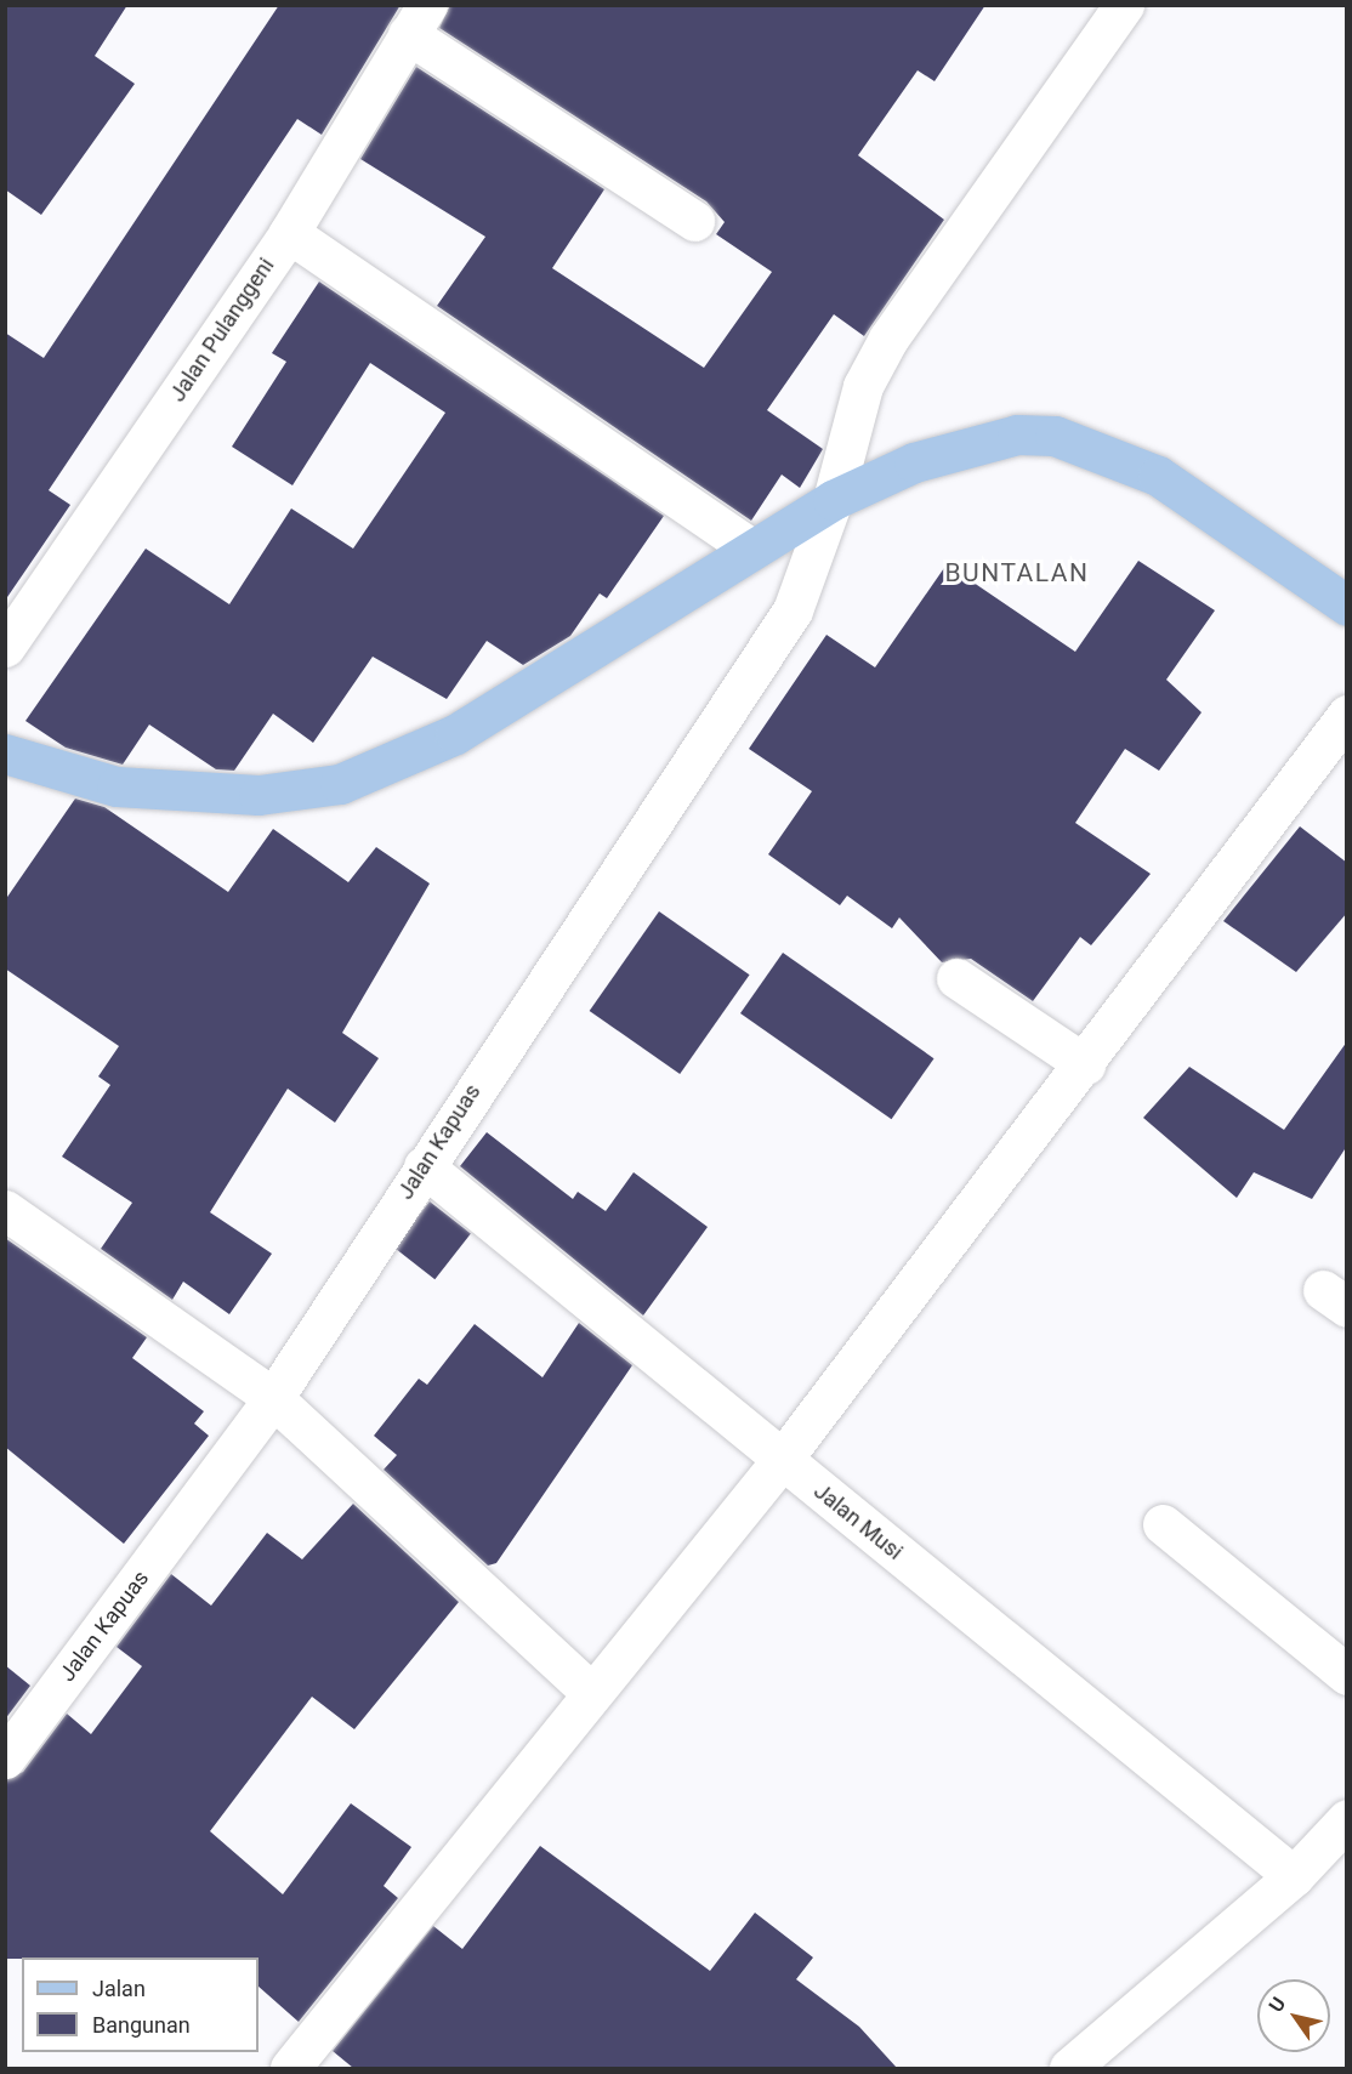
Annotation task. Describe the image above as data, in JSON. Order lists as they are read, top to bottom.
{
  "streets": {
    "street": ["Jalan Pulanggeni", "Jalan Kapuas", "Jalan Musi"]
  },
  "crossings": [
    ["Jalan Kapuas", "Jalan Musi"]
  ],
  "districts": ["BUNTALAN"],
  "legend": ["Jalan", "Bangunan"],
  "north": "top left"
}
